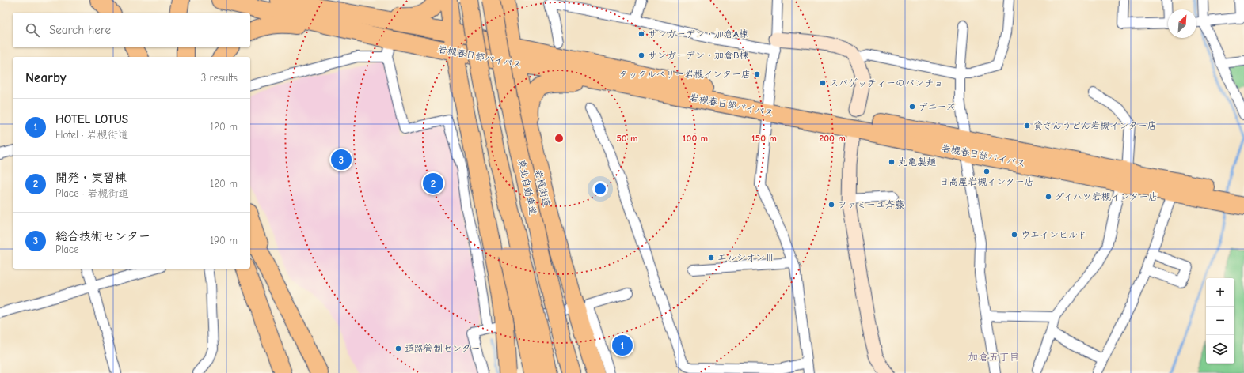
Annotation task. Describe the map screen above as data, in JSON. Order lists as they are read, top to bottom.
{
  "streets": {
    "highway": ["岩槻春日部バイパス", "東北自動車道", "岩槻街道"]
  },
  "crossings": [
    ["岩槻春日部バイパス", "岩槻街道"]
  ],
  "districts": ["加倉五丁目"],
  "places": [
    "サンガーデン・加倉A棟",
    "サンガーデン・加倉B棟",
    "タックルベリー岩槻インター店",
    "スパゲッティーのパンチョ",
    "デニーズ",
    "資さんうどん岩槻インター店",
    "丸亀製麺",
    "日高屋岩槻インター店",
    "ダイハツ岩槻インター店",
    "ファミーユ斉藤",
    "ウエインヒルド",
    "エルシオンⅢ",
    "道路管制センター"
  ],
  "north": "top right",
  "page": {
    "search": "Search here",
    "heading": ["Nearby", "3 results"],
    "list": [
      {
        "mark": "1",
        "name": "HOTEL LOTUS",
        "note": "Hotel · 岩槻街道",
        "value": "120 m"
      },
      {
        "mark": "2",
        "name": "開発・実習棟",
        "note": "Place · 岩槻街道",
        "value": "120 m"
      },
      {
        "mark": "3",
        "name": "総合技術センター",
        "note": "Place",
        "value": "190 m"
      }
    ],
    "pins": ["3", "2", "1"],
    "map_buttons": ["+", "−"]
  },
  "rings": [
    "50 m",
    "100 m",
    "150 m",
    "200 m"
  ]
}
